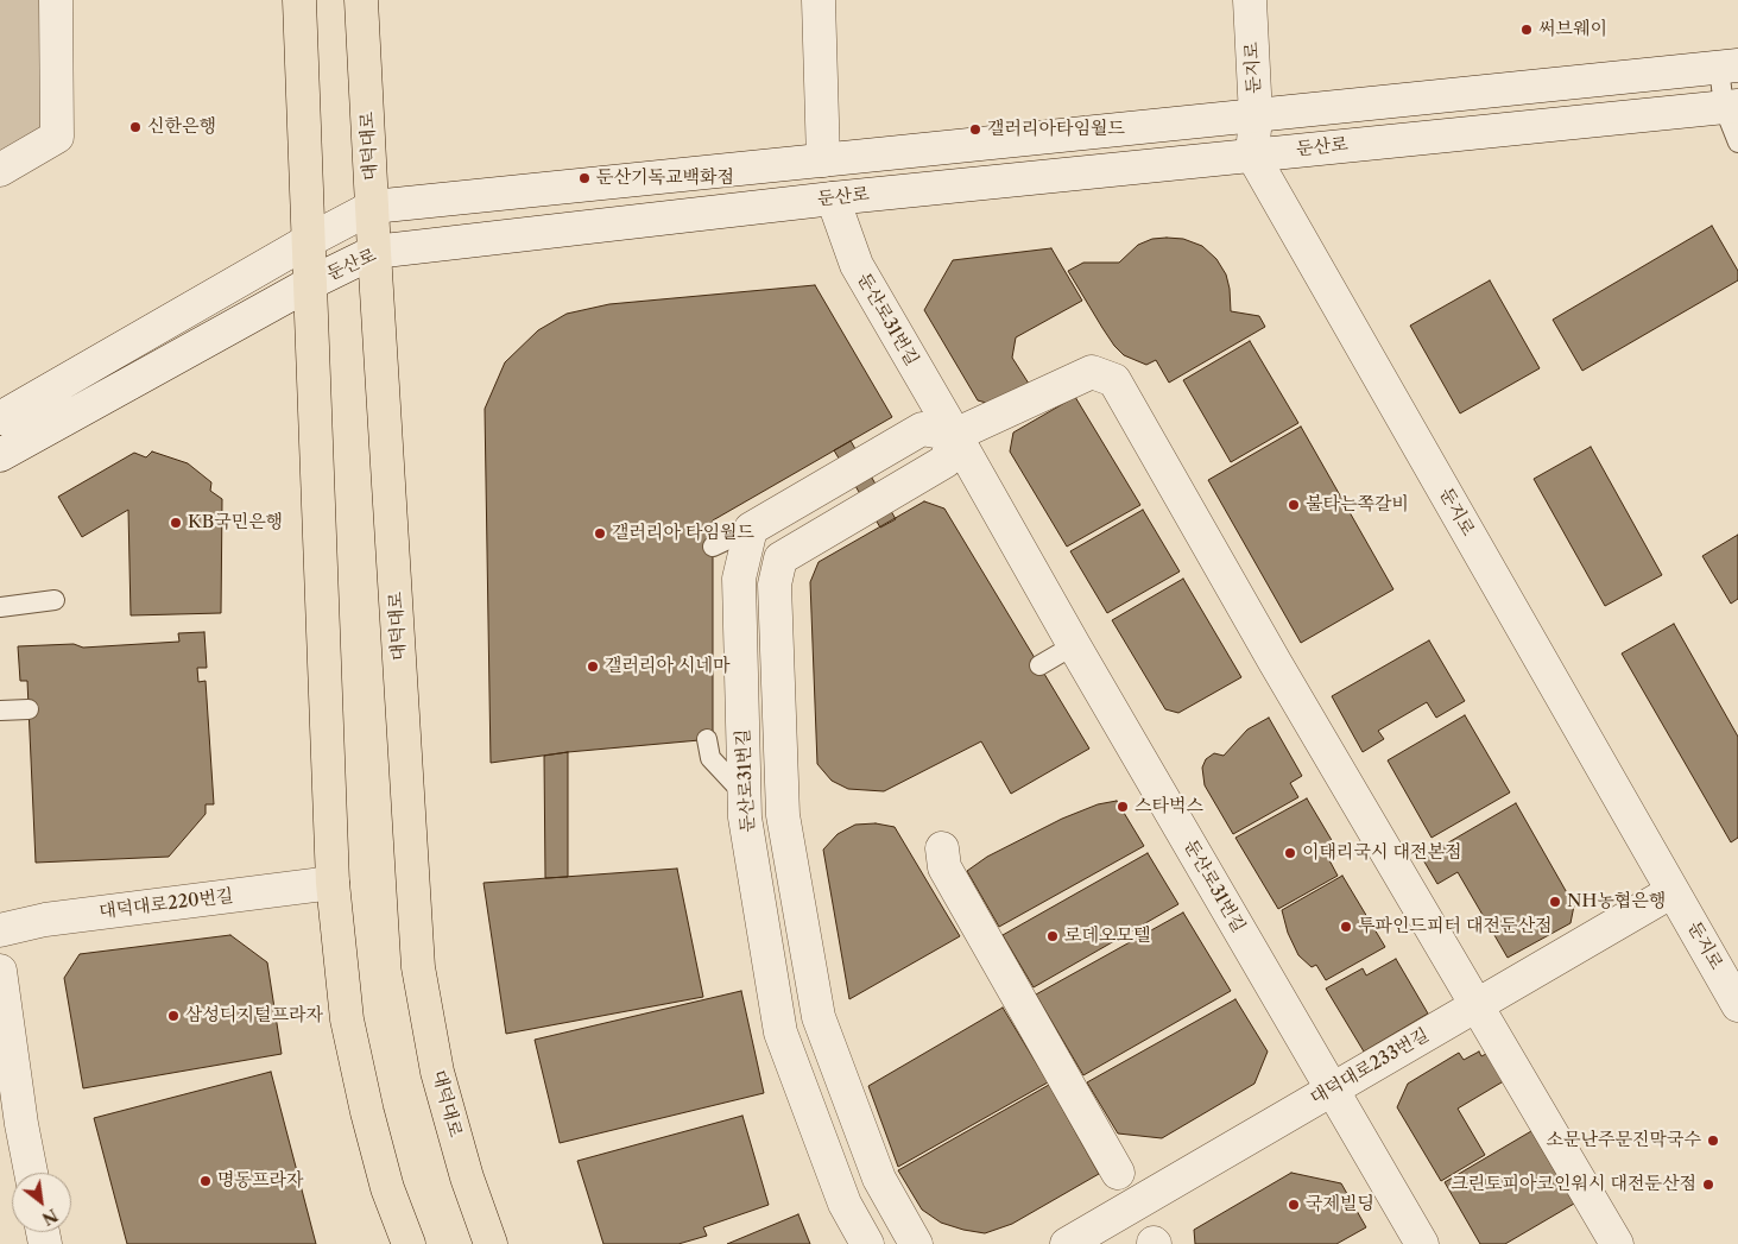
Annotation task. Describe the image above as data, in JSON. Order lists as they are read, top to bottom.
{
  "streets": {
    "main road": ["대덕대로"],
    "street": [
      "둔지로",
      "둔산로",
      "둔산로31번길",
      "대덕대로220번길",
      "대덕대로233번길"
    ]
  },
  "crossings": [
    ["둔지로", "둔산로"],
    ["둔지로", "대덕대로233번길"],
    ["대덕대로", "둔산로"],
    ["둔산로", "둔산로31번길"],
    ["둔산로31번길", "대덕대로233번길"]
  ],
  "places": [
    "써브웨이",
    "신한은행",
    "갤러리아타임월드",
    "둔산기독교백화점",
    "불타는쪽갈비",
    "KB국민은행",
    "갤러리아 타임월드",
    "갤러리아 시네마",
    "스타벅스",
    "이태리국시 대전본점",
    "NH농협은행",
    "투파인드피터 대전둔산점",
    "로데오모텔",
    "삼성디지털프라자",
    "소문난주문진막국수",
    "명동프라자",
    "크린토피아코인워시 대전둔산점",
    "국제빌딩"
  ],
  "north": "bottom right"
}
